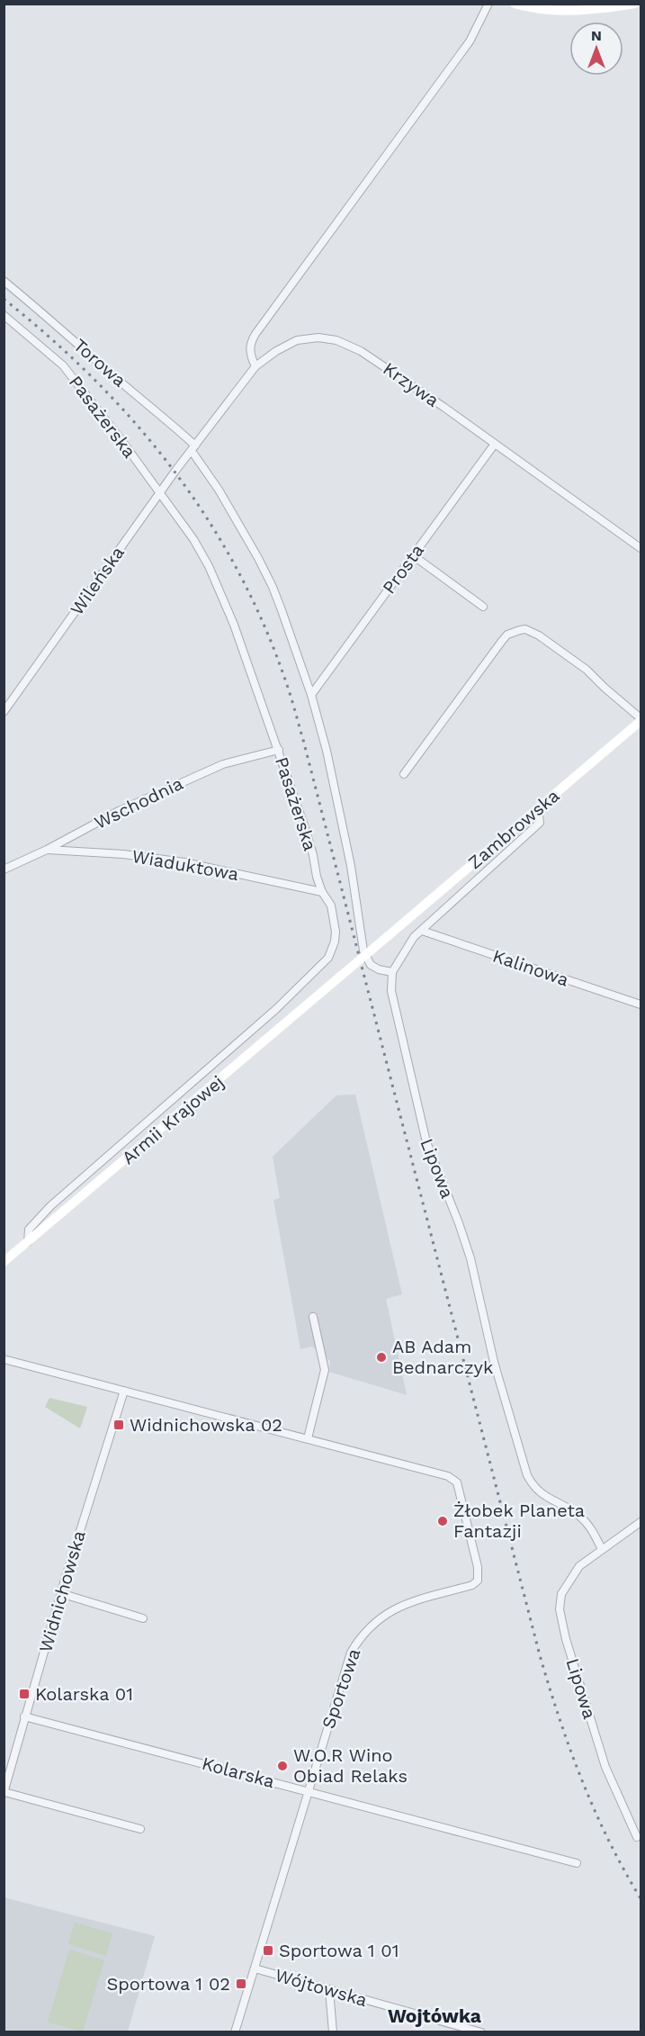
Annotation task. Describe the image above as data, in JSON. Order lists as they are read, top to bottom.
{
  "streets": {
    "main road": ["Zambrowska", "Armii Krajowej"],
    "street": [
      "Torowa",
      "Krzywa",
      "Pasażerska",
      "Prosta",
      "Wileńska",
      "Wschodnia",
      "Wiaduktowa",
      "Kalinowa",
      "Lipowa",
      "Widnichowska",
      "Sportowa",
      "Kolarska",
      "Wójtowska"
    ]
  },
  "crossings": [
    ["Torowa", "Krzywa"],
    ["Torowa", "Prosta"],
    ["Torowa", "Wileńska"],
    ["Torowa", "Lipowa"],
    ["Krzywa", "Prosta"],
    ["Krzywa", "Wileńska"],
    ["Pasażerska", "Wileńska"],
    ["Pasażerska", "Wschodnia"],
    ["Pasażerska", "Wiaduktowa"],
    ["Pasażerska", "Armii Krajowej"],
    ["Wschodnia", "Wiaduktowa"],
    ["Zambrowska", "Armii Krajowej"],
    ["Widnichowska", "Kolarska"],
    ["Sportowa", "Kolarska"],
    ["Sportowa", "Wójtowska"]
  ],
  "districts": ["Wojtówka"],
  "places": {
    "other": ["AB Adam Bednarczyk", "Żłobek Planeta Fantazji", "W.O.R Wino Obiad Relaks"],
    "transit": [
      "Widnichowska 02",
      "Kolarska 01",
      "Sportowa 1 01",
      "Sportowa 1 02"
    ]
  },
  "north": "top"
}
